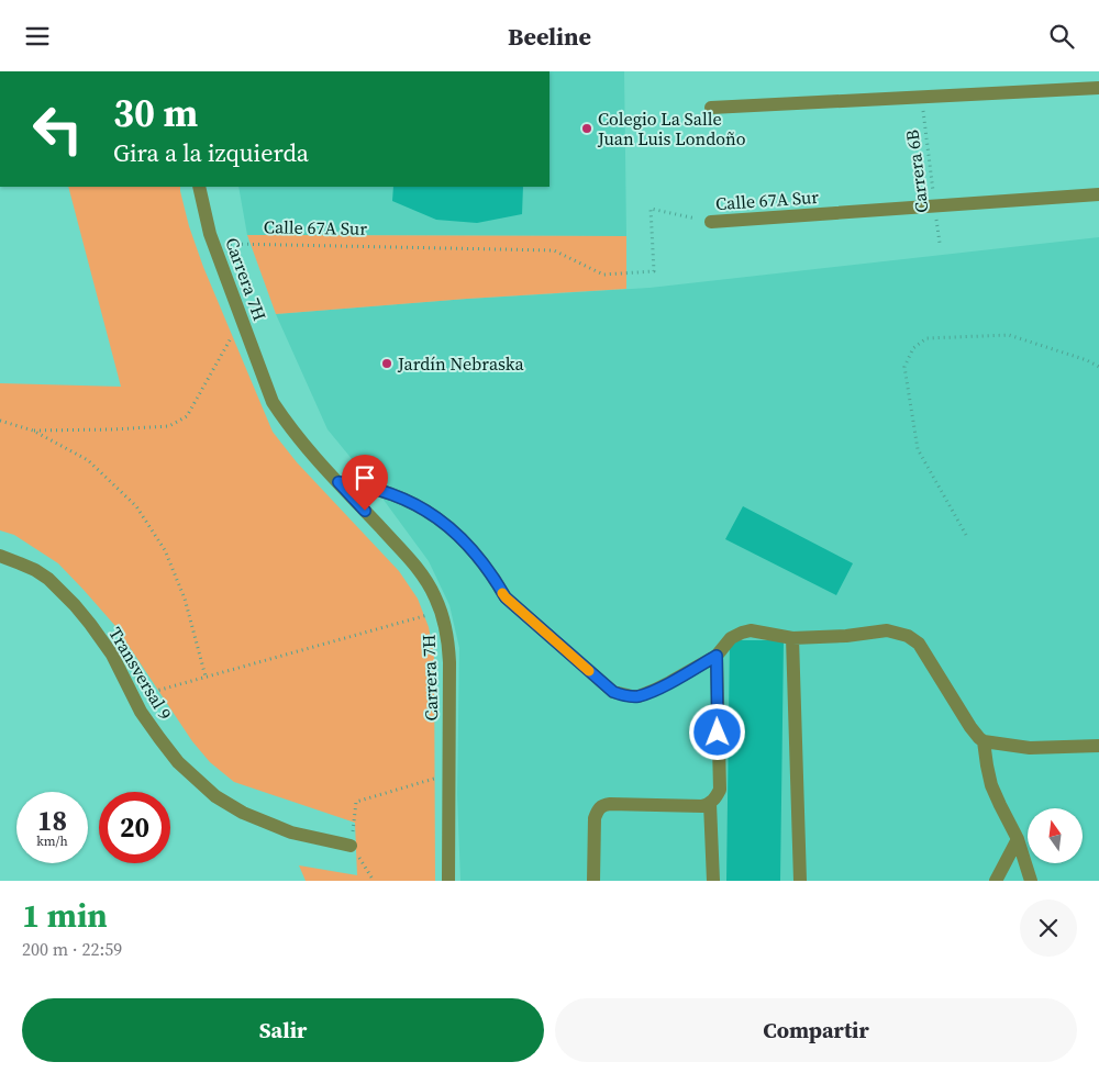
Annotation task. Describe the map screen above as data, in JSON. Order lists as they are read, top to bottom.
{
  "streets": {
    "street": ["Calle 67A Sur", "Carrera 7H", "Transversal 9"],
    "path": ["Carrera 6B"]
  },
  "crossings": [
    ["Carrera 6B", "Calle 67A Sur"],
    ["Calle 67A Sur", "Carrera 7H"]
  ],
  "places": ["Colegio La Salle Juan Luis Londoño", "Jardín Nebraska"],
  "north": "top",
  "page": {
    "header": "Beeline",
    "turn": ["30 m", "Gira a la izquierda"],
    "speed": "18 km/h",
    "limit": "20",
    "heading": ["1 min", "200 m · 22:59"],
    "buttons": ["Salir", "Compartir"]
  }
}
